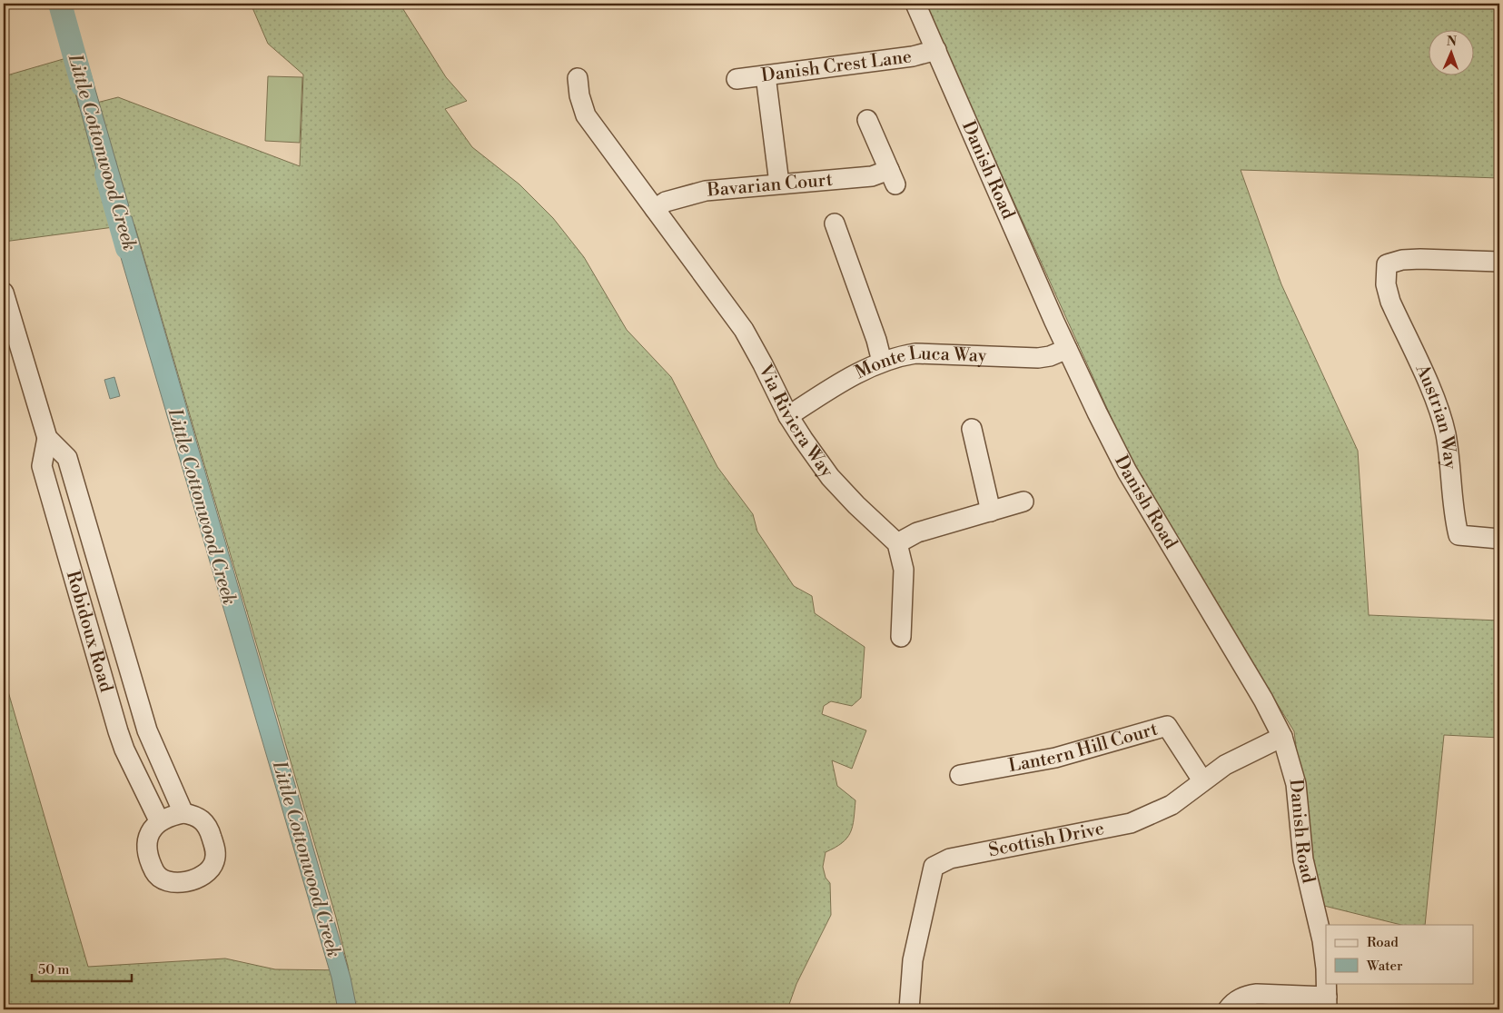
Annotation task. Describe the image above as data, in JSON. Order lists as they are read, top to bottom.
{
  "streets": {
    "street": [
      "Danish Crest Lane",
      "Danish Road",
      "Bavarian Court",
      "Monte Luca Way",
      "Austrian Way",
      "Via Riviera Way",
      "Robidoux Road",
      "Lantern Hill Court",
      "Scottish Drive"
    ]
  },
  "crossings": [
    ["Danish Crest Lane", "Danish Road"],
    ["Danish Road", "Monte Luca Way"],
    ["Danish Road", "Scottish Drive"],
    ["Bavarian Court", "Via Riviera Way"],
    ["Monte Luca Way", "Via Riviera Way"],
    ["Lantern Hill Court", "Scottish Drive"]
  ],
  "water": ["Little Cottonwood Creek"],
  "legend": ["Road", "Water"],
  "scale_bar": "50 m",
  "north": "top"
}
